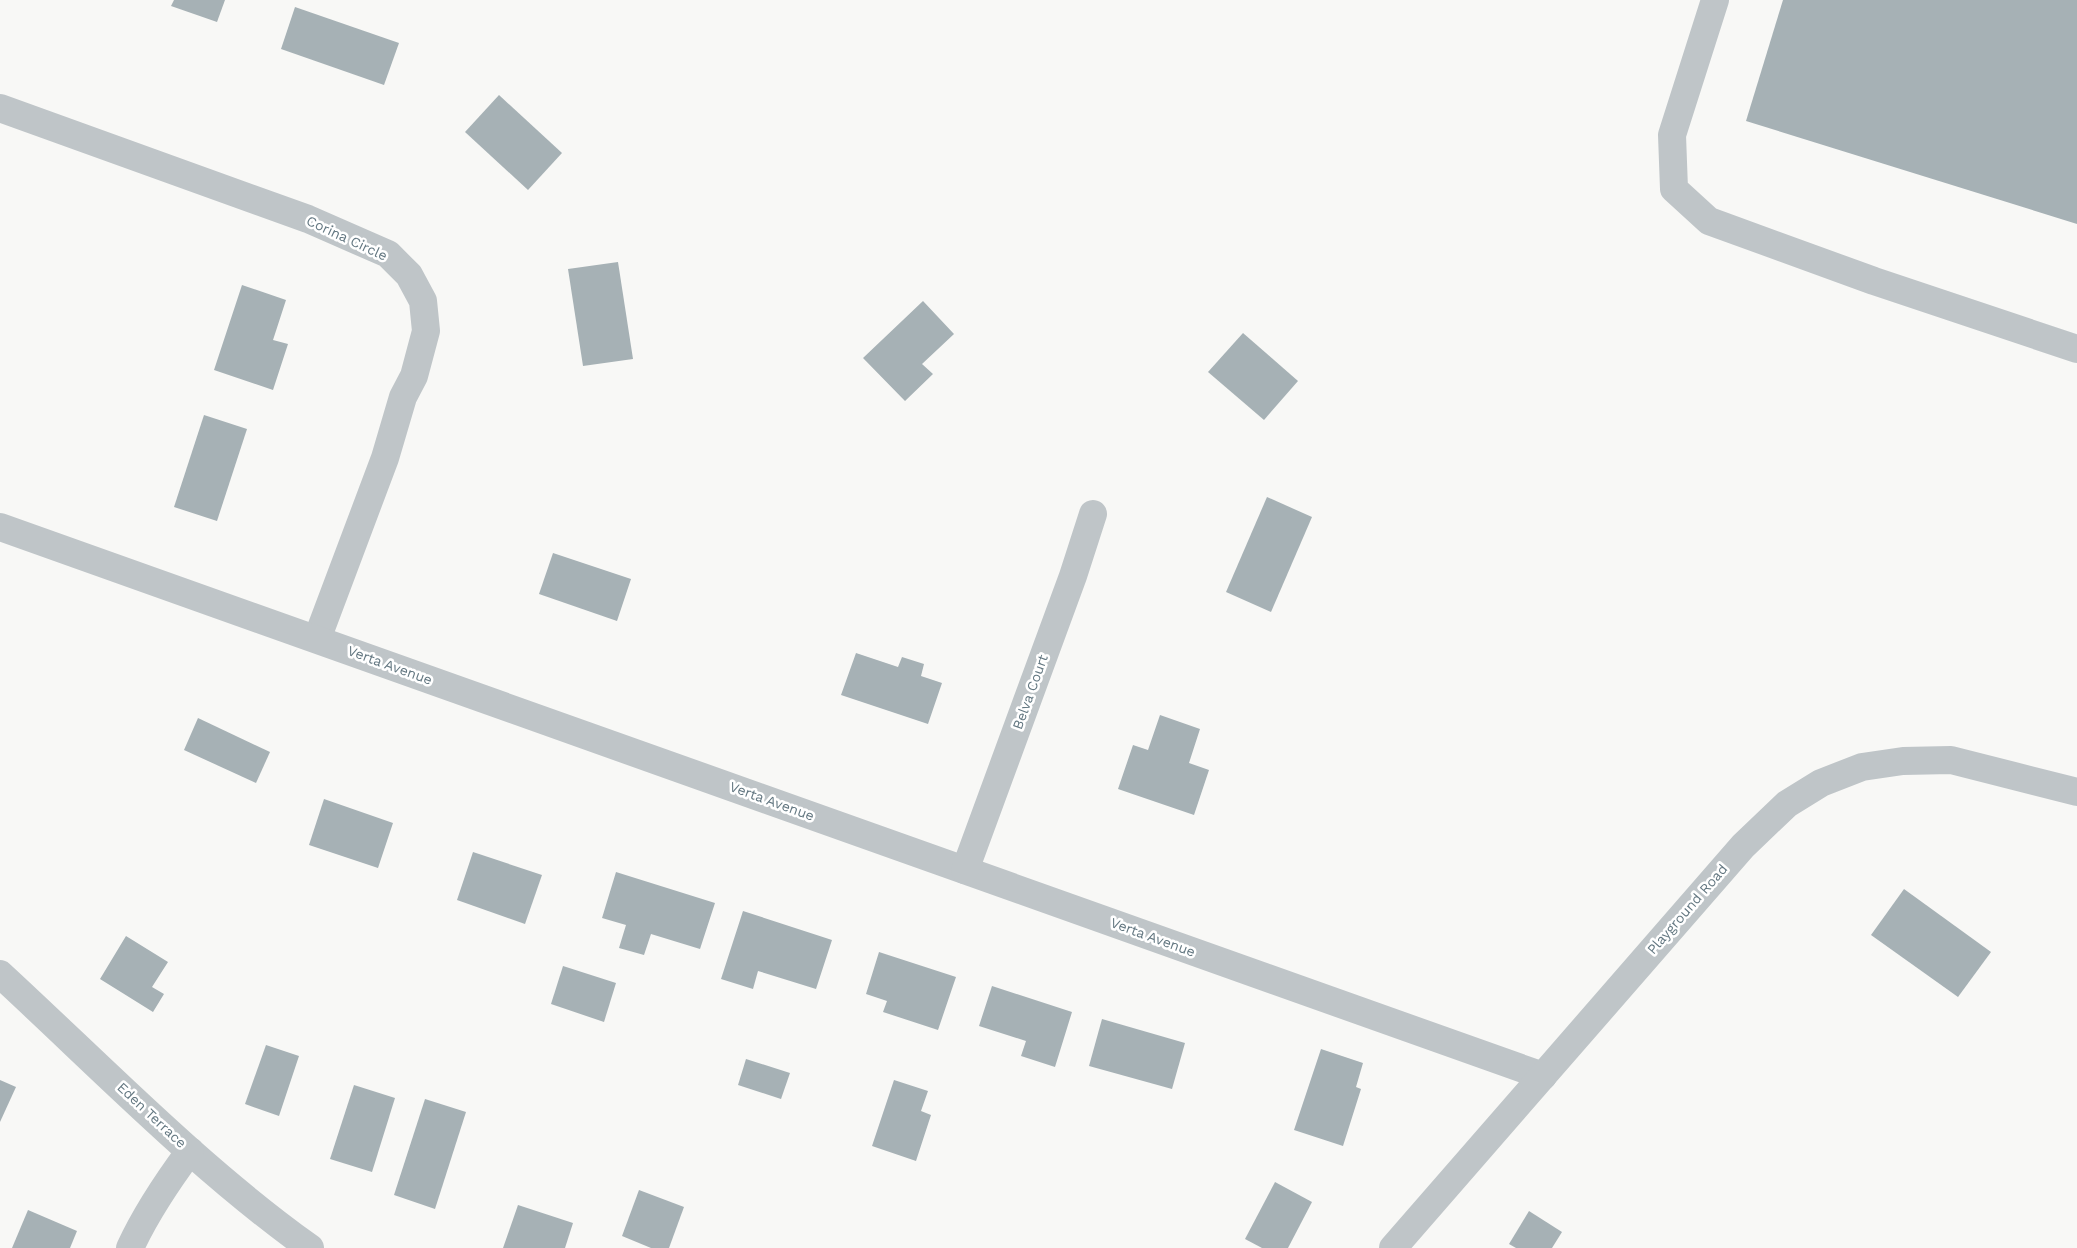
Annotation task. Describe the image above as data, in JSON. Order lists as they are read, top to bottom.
{
  "streets": {
    "street": [
      "Corina Circle",
      "Verta Avenue",
      "Belva Court",
      "Playground Road",
      "Eden Terrace"
    ]
  },
  "crossings": [
    ["Corina Circle", "Verta Avenue"],
    ["Verta Avenue", "Belva Court"],
    ["Verta Avenue", "Playground Road"]
  ]
}
